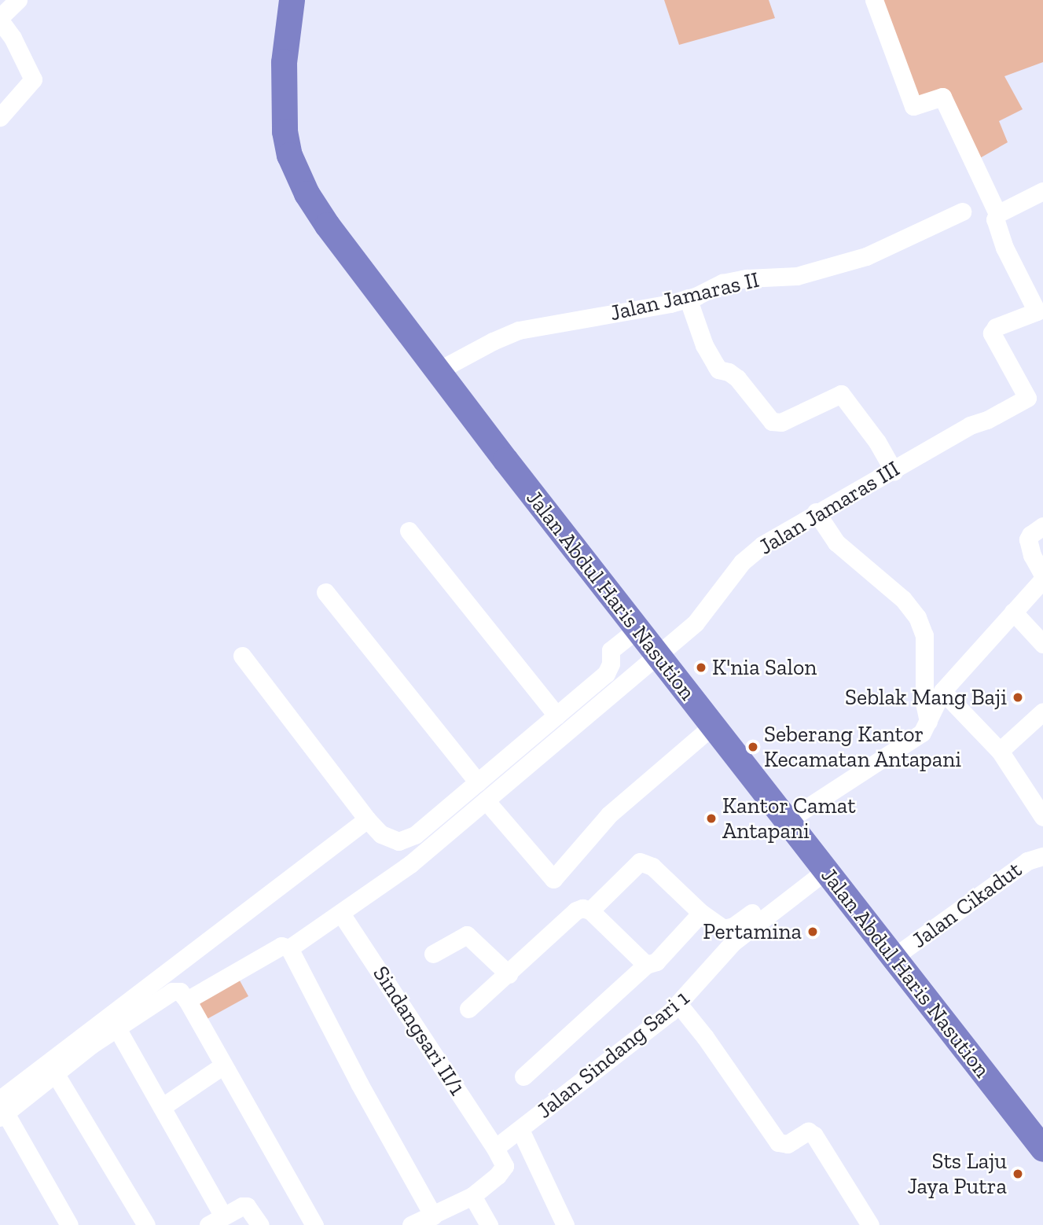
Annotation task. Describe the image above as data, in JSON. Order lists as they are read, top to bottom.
{
  "streets": {
    "highway": ["Jalan Abdul Haris Nasution"],
    "street": [
      "Jalan Jamaras II",
      "Jalan Jamaras III",
      "Jalan Cikadut",
      "Sindangsari II/1",
      "Jalan Sindang Sari 1"
    ]
  },
  "crossings": [
    ["Jalan Jamaras II", "Jalan Abdul Haris Nasution"],
    ["Jalan Jamaras III", "Jalan Abdul Haris Nasution"],
    ["Jalan Jamaras III", "Sindangsari II/1"],
    ["Jalan Abdul Haris Nasution", "Jalan Cikadut"],
    ["Jalan Abdul Haris Nasution", "Jalan Sindang Sari 1"],
    ["Sindangsari II/1", "Jalan Sindang Sari 1"]
  ],
  "places": [
    "K'nia Salon",
    "Seblak Mang Baji",
    "Seberang Kantor Kecamatan Antapani",
    "Kantor Camat Antapani",
    "Pertamina",
    "Sts Laju Jaya Putra"
  ]
}
